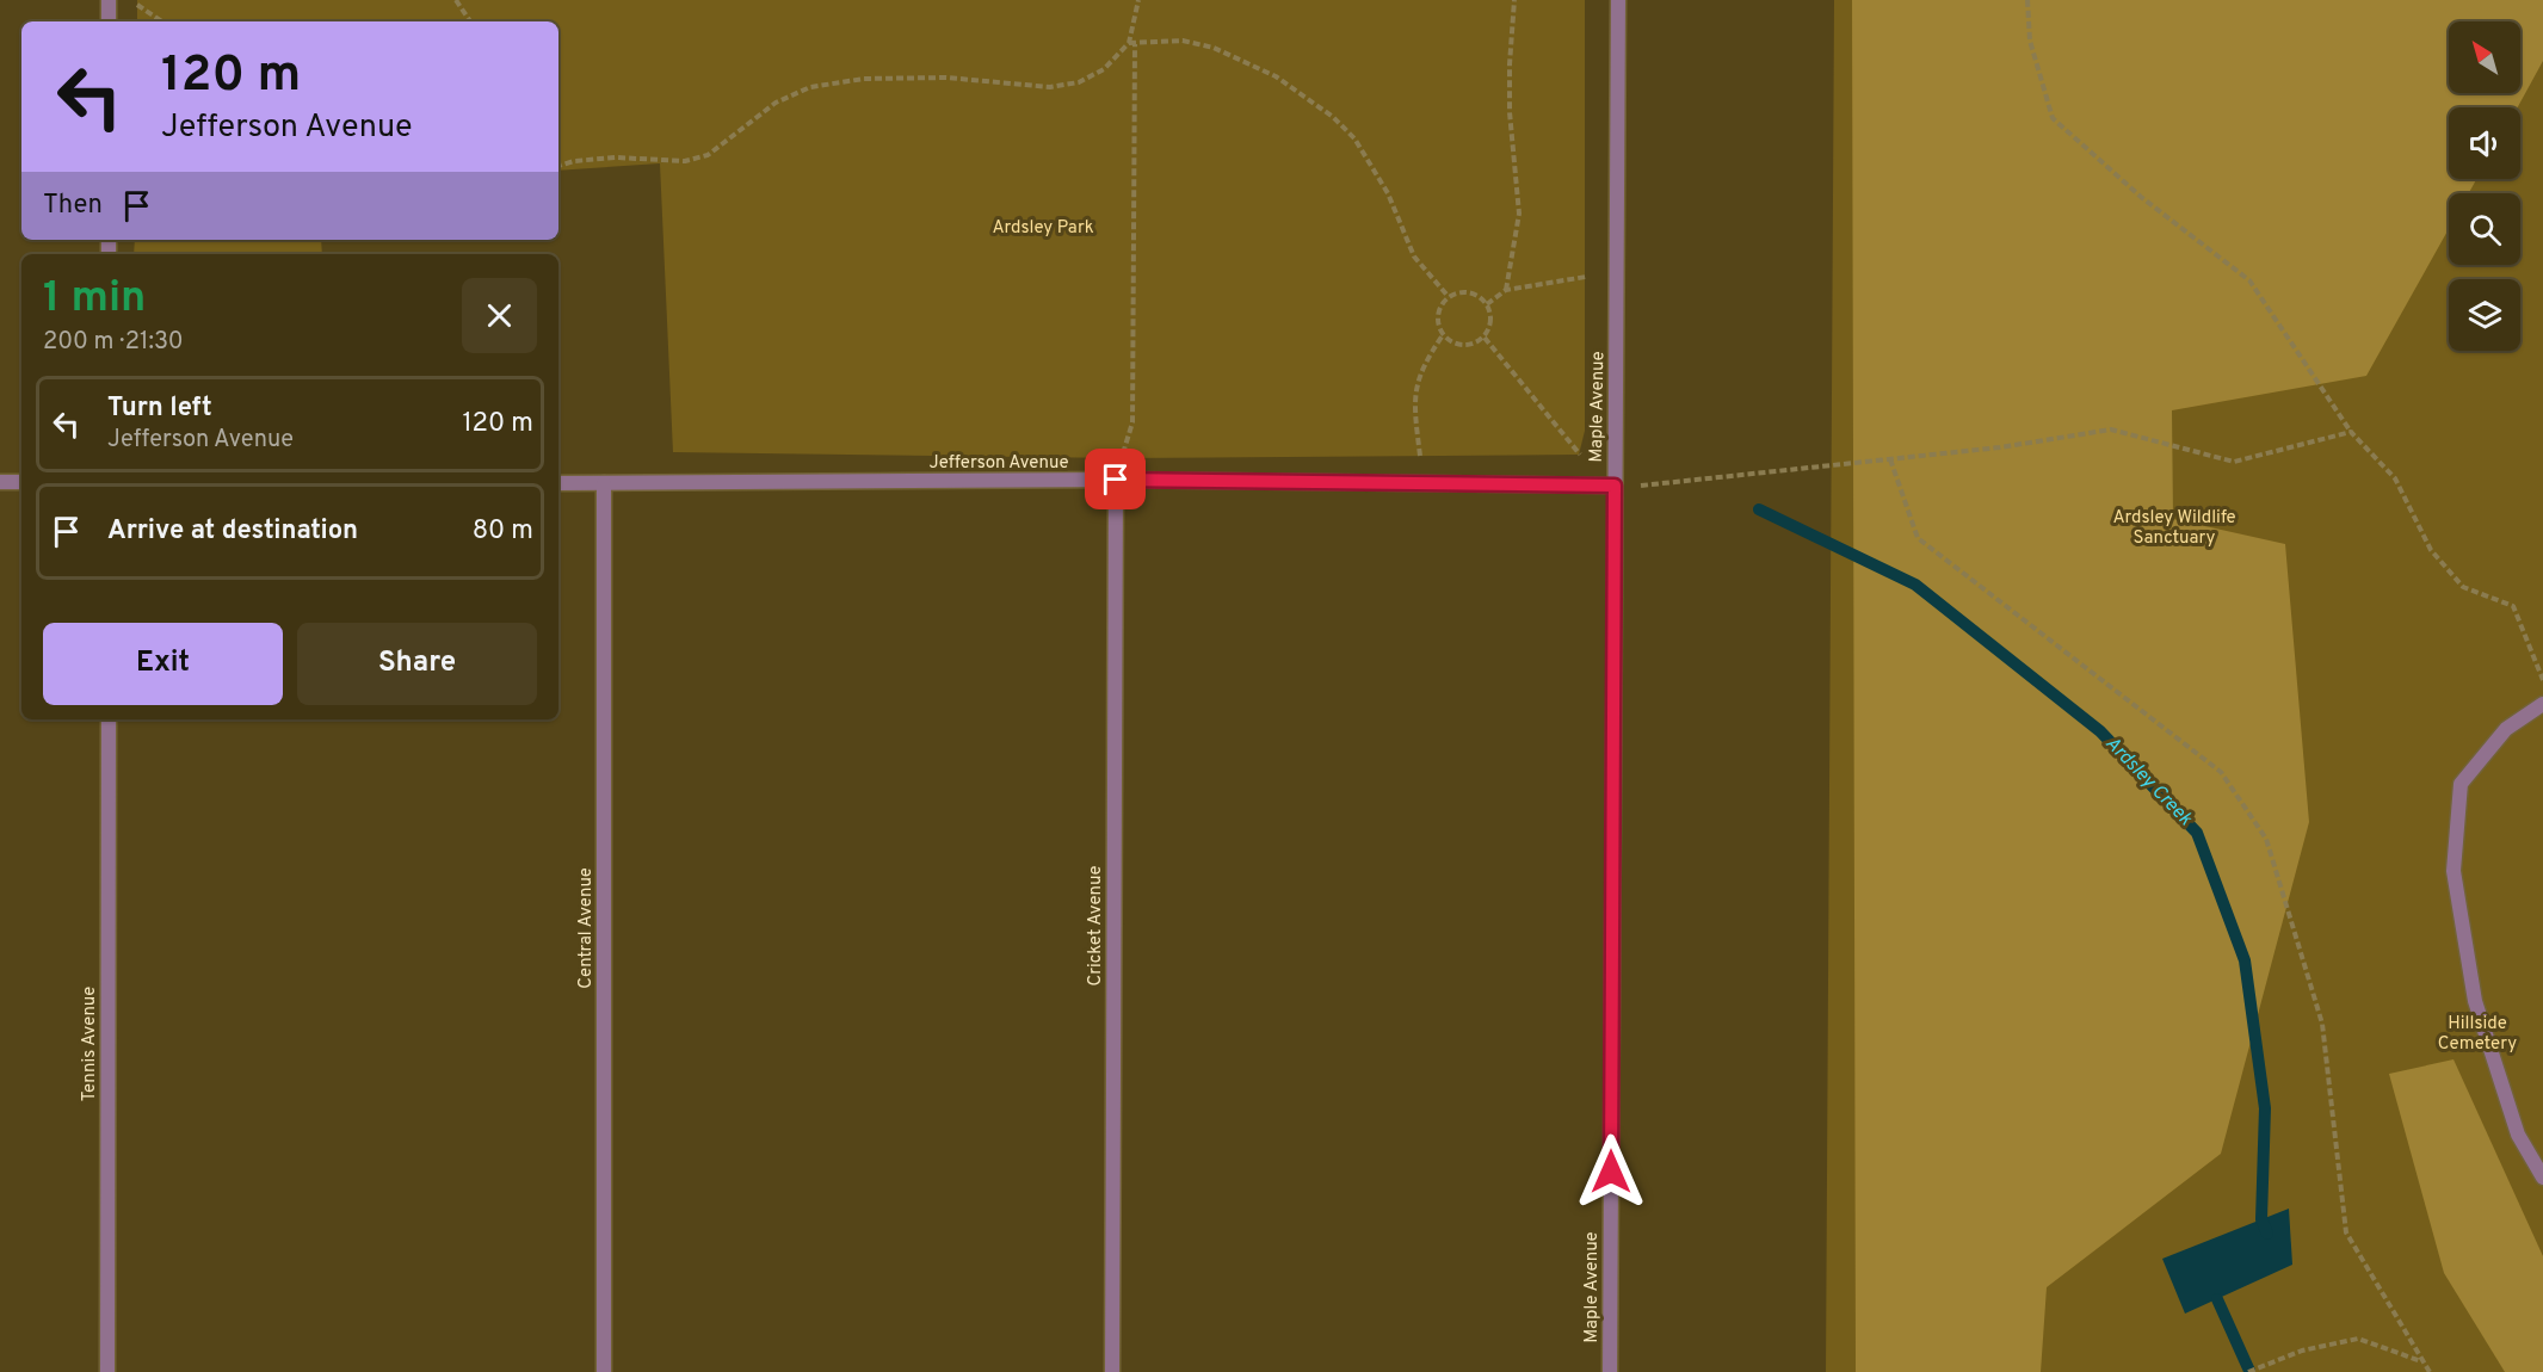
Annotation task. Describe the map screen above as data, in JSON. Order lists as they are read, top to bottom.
{
  "streets": {
    "street": [
      "Maple Avenue",
      "Jefferson Avenue",
      "Cricket Avenue",
      "Central Avenue",
      "Tennis Avenue"
    ]
  },
  "crossings": [
    ["Maple Avenue", "Jefferson Avenue"],
    ["Jefferson Avenue", "Cricket Avenue"],
    ["Jefferson Avenue", "Central Avenue"]
  ],
  "water": ["Ardsley Creek"],
  "parks": ["Ardsley Park", "Ardsley Wildlife Sanctuary", "Hillside Cemetery"],
  "north": "top left",
  "page": {
    "turn": ["120 m", "Jefferson Avenue"],
    "then": "Then",
    "heading": ["1 min", "200 m · 21:30"],
    "list": [
      {
        "name": "Turn left",
        "note": "Jefferson Avenue",
        "value": "120 m"
      },
      {
        "name": "Arrive at destination",
        "value": "80 m"
      }
    ],
    "buttons": ["Exit", "Share"]
  }
}
